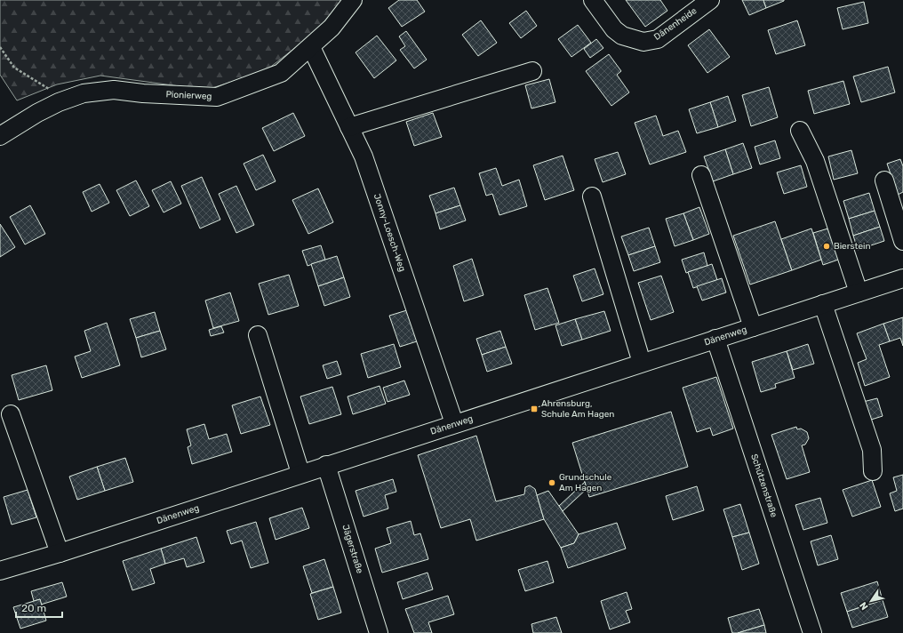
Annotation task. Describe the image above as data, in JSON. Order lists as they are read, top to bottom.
{
  "streets": {
    "street": [
      "Dänenheide",
      "Pionierweg",
      "Jonny-Loesch-Weg",
      "Dänenweg",
      "Schützenstraße",
      "Jägerstraße"
    ]
  },
  "crossings": [
    ["Pionierweg", "Jonny-Loesch-Weg"],
    ["Jonny-Loesch-Weg", "Dänenweg"],
    ["Dänenweg", "Schützenstraße"],
    ["Dänenweg", "Jägerstraße"]
  ],
  "places": {
    "other": ["Bierstein", "Grundschule Am Hagen"],
    "transit": ["Ahrensburg, Schule Am Hagen"]
  },
  "scale_bar": "20 m",
  "north": "bottom left"
}
